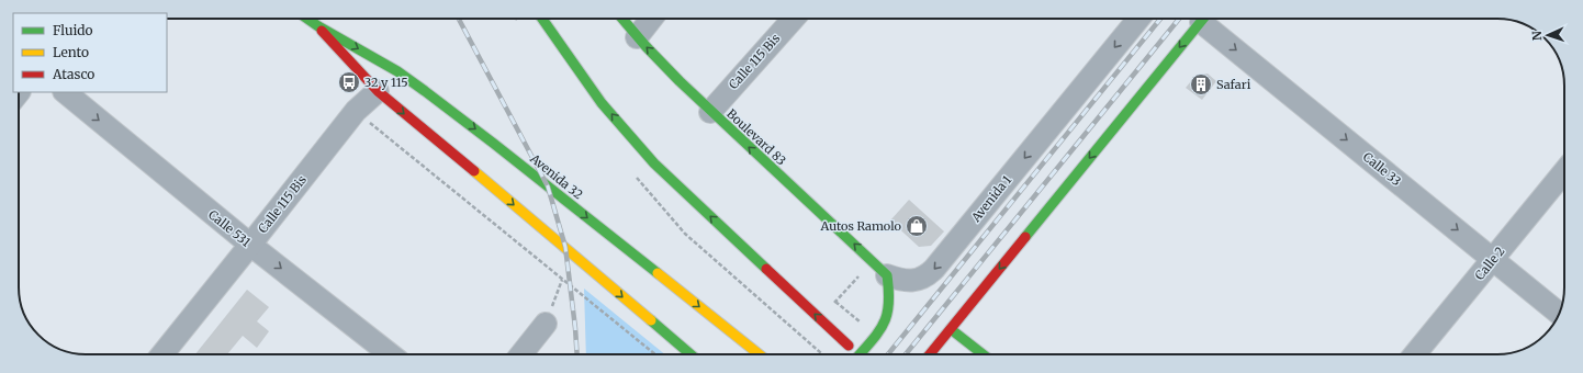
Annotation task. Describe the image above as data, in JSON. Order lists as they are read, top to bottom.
{
  "streets": {
    "main road": ["Boulevard 83", "Avenida 32"],
    "street": [
      "Calle 115 Bis",
      "Calle 33",
      "Avenida 1",
      "Calle 531",
      "Calle 2"
    ]
  },
  "crossings": [
    ["Calle 115 Bis", "Boulevard 83"],
    ["Calle 115 Bis", "Avenida 32"],
    ["Calle 115 Bis", "Calle 531"],
    ["Boulevard 83", "Avenida 1"],
    ["Calle 33", "Calle 2"]
  ],
  "one_way": ["Calle 33", "Avenida 1", "Calle 531"],
  "places": {
    "bus stop": ["32 y 115"],
    "building": ["Safari"],
    "shop": ["Autos Ramolo"]
  },
  "legend": ["Fluido", "Lento", "Atasco"],
  "north": "left"
}
